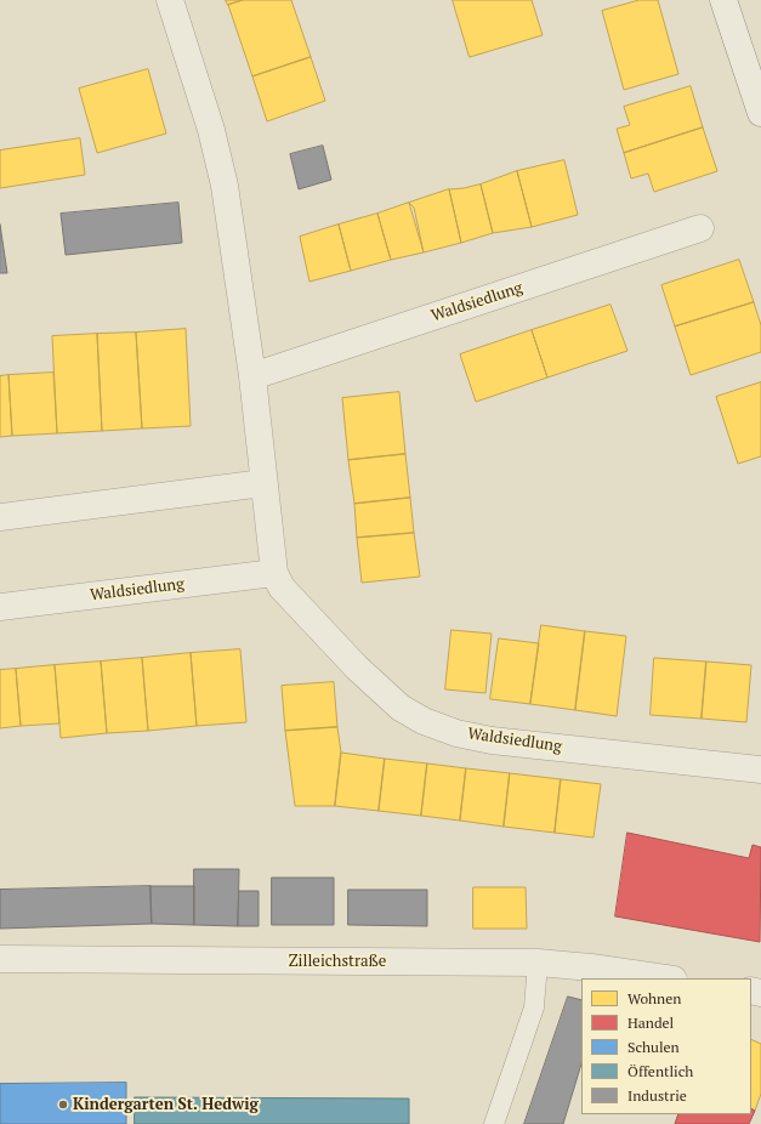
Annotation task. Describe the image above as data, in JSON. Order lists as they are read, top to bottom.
{
  "streets": {
    "street": ["Waldsiedlung", "Zilleichstraße"]
  },
  "places": ["Kindergarten St. Hedwig"],
  "legend": [
    "Wohnen",
    "Handel",
    "Schulen",
    "Öffentlich",
    "Industrie"
  ]
}
